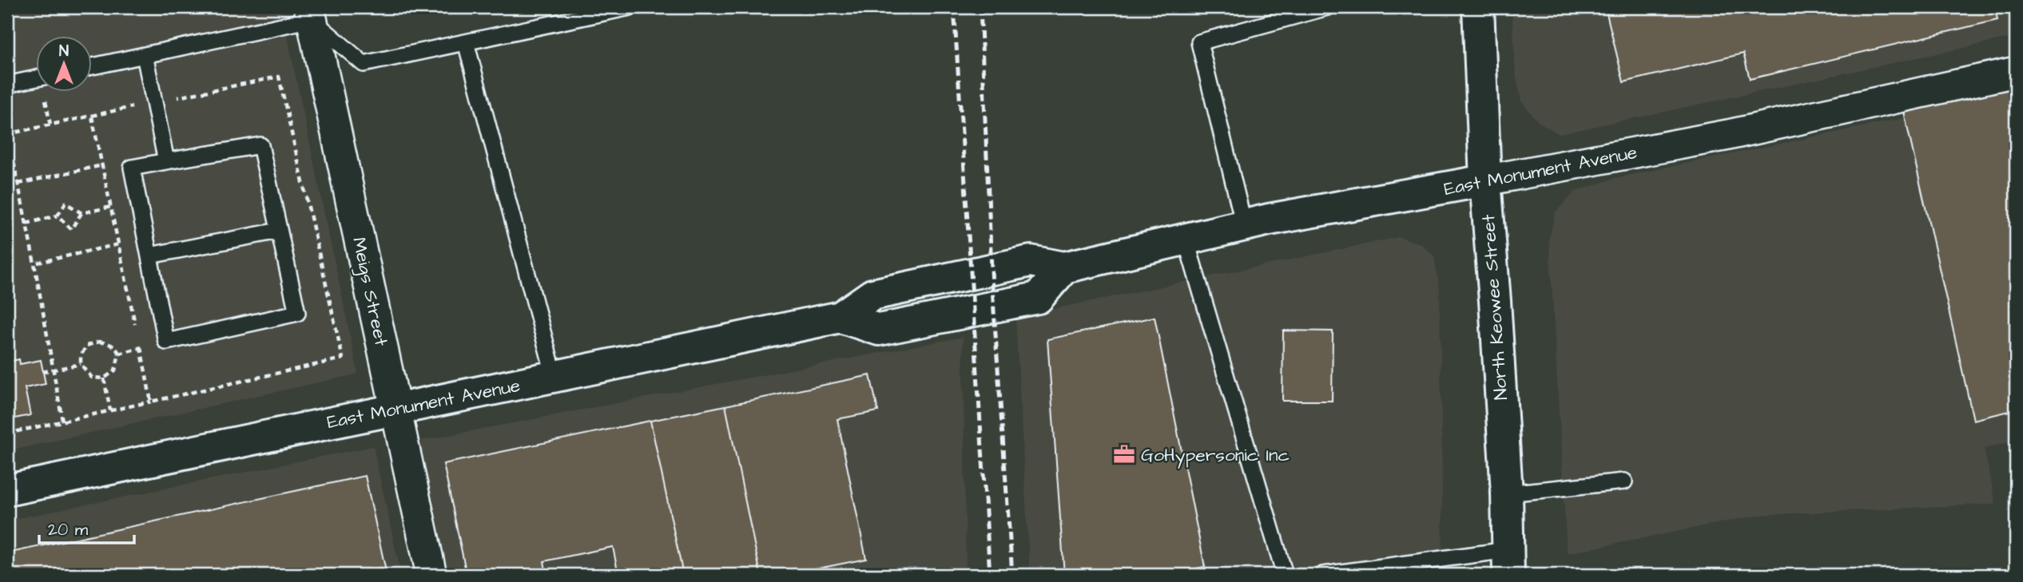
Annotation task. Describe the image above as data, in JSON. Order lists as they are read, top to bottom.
{
  "streets": {
    "main road": ["East Monument Avenue", "North Keowee Street"],
    "street": ["Meigs Street"]
  },
  "crossings": [
    ["East Monument Avenue", "Meigs Street"],
    ["East Monument Avenue", "North Keowee Street"]
  ],
  "places": {
    "office": ["GoHypersonic Inc"]
  },
  "scale_bar": "20 m",
  "north": "top"
}
